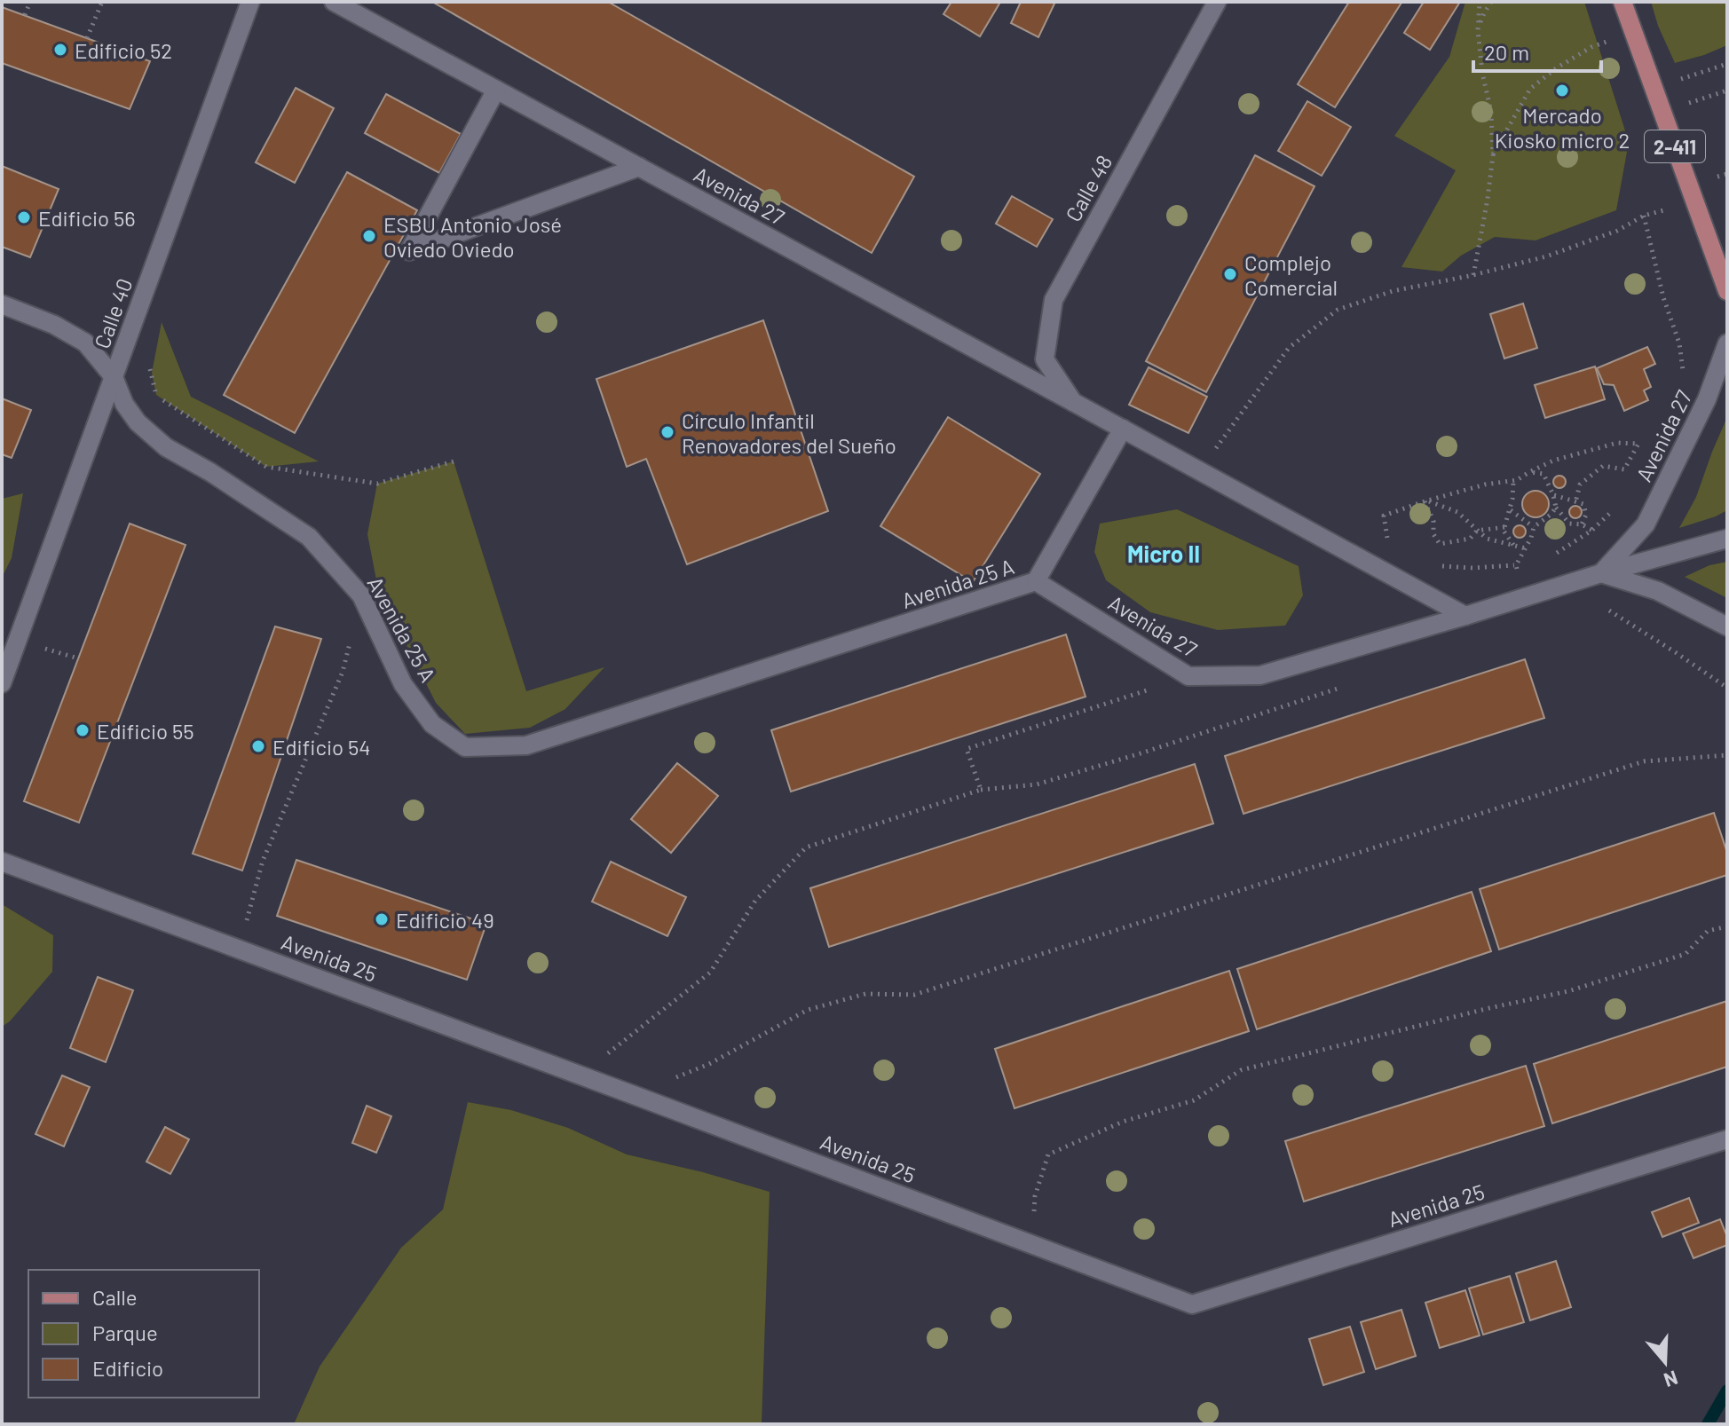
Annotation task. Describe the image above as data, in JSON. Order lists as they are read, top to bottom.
{
  "streets": {
    "main road": ["2-411"],
    "street": [
      "Calle 48",
      "Avenida 27",
      "Calle 40",
      "Avenida 25 A",
      "Avenida 25"
    ]
  },
  "crossings": [
    ["Calle 48", "Avenida 27"],
    ["Avenida 27", "Avenida 25 A"],
    ["Calle 40", "Avenida 25 A"]
  ],
  "districts": ["Micro II"],
  "places": [
    "Edificio 52",
    "Mercado Kiosko micro 2",
    "Edificio 56",
    "ESBU Antonio José Oviedo Oviedo",
    "Complejo Comercial",
    "Círculo Infantil Renovadores del Sueño",
    "Edificio 55",
    "Edificio 54",
    "Edificio 49"
  ],
  "legend": ["Calle", "Parque", "Edificio"],
  "scale_bar": "20 m",
  "north": "bottom"
}
